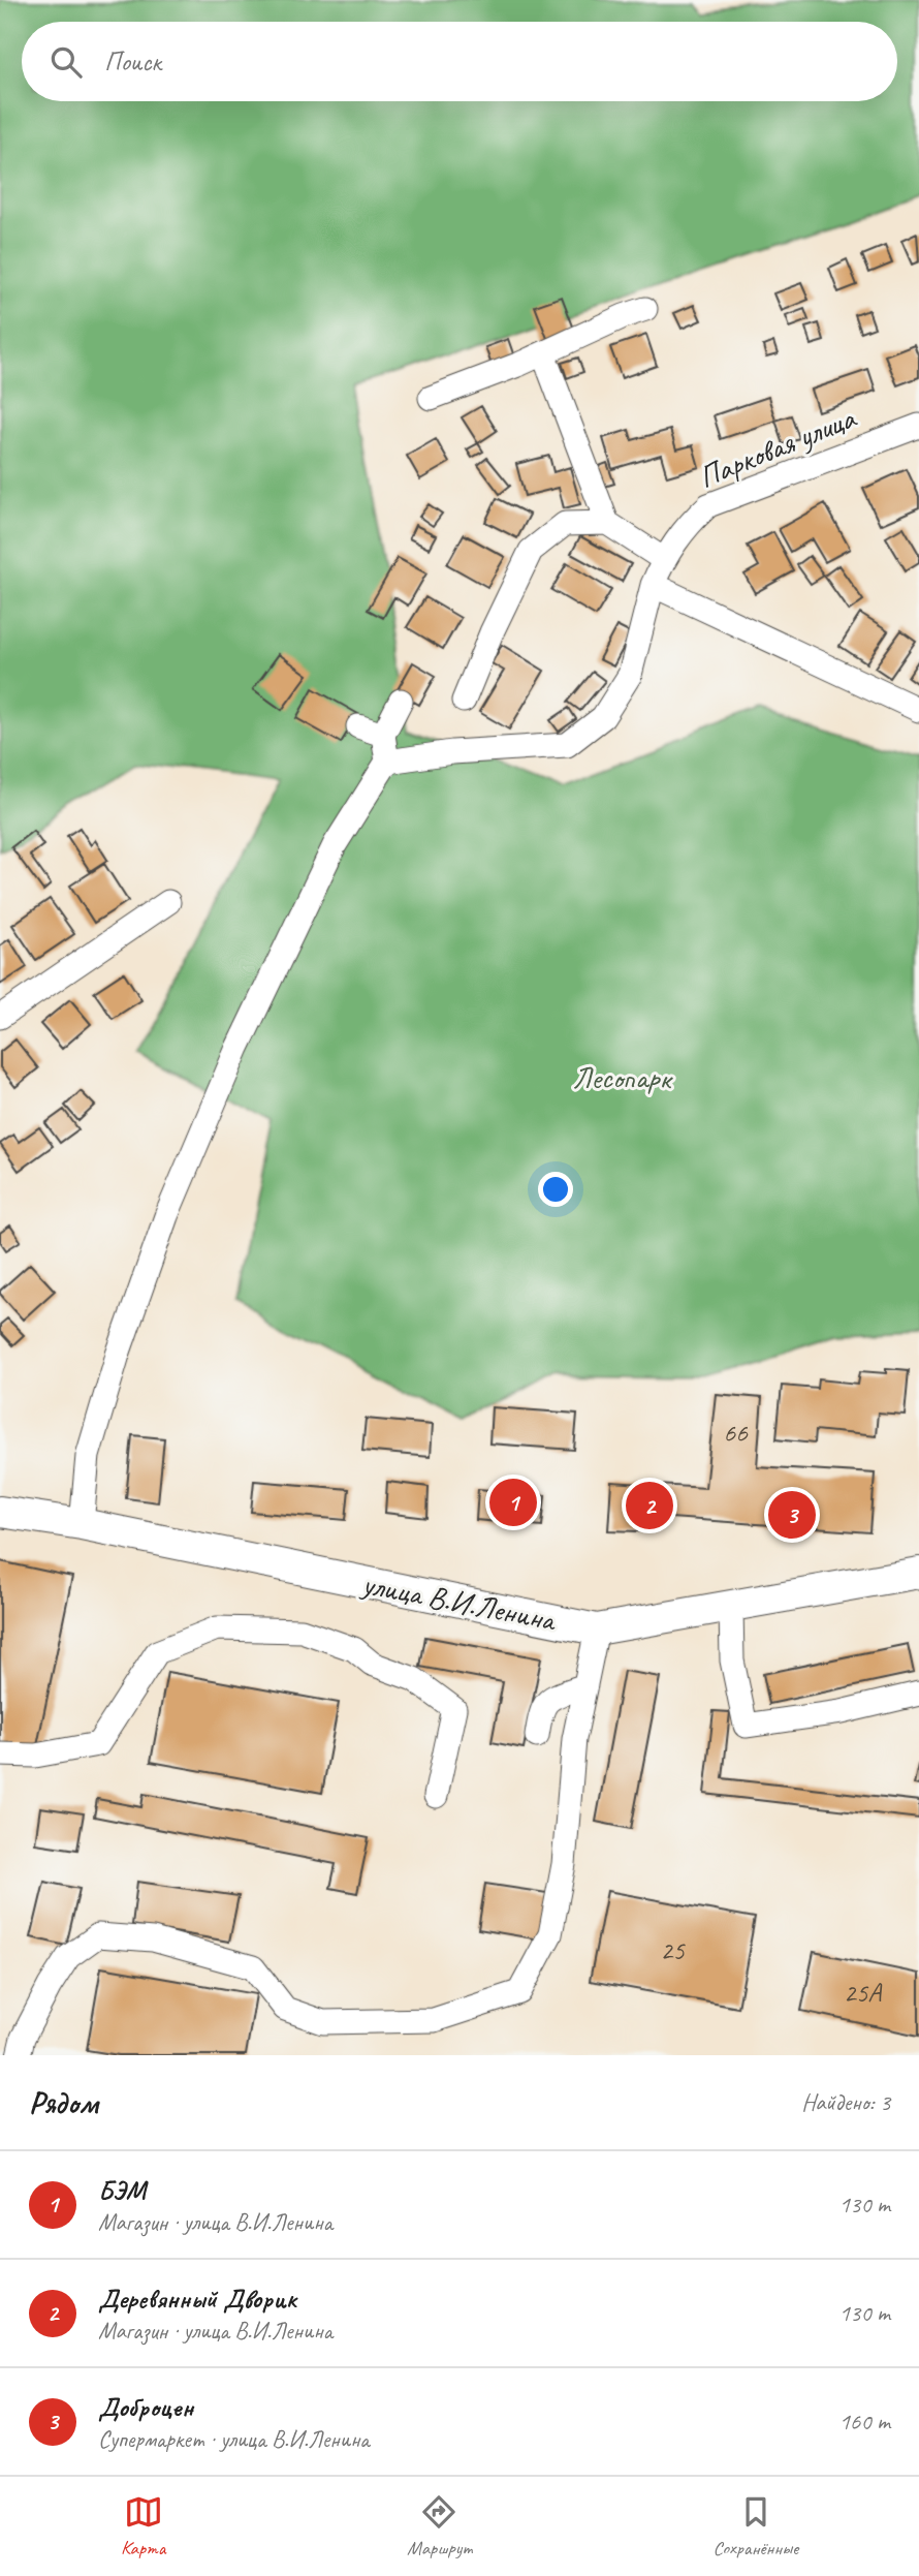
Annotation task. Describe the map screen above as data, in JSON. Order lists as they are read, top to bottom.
{
  "streets": {
    "main road": ["улица В.И.Ленина"],
    "street": ["Парковая улица"]
  },
  "parks": ["Лесопарк"],
  "house_numbers": ["66", "25", "25А"],
  "page": {
    "search": "Поиск",
    "pins": ["1", "2", "3"],
    "heading": ["Рядом", "Найдено: 3"],
    "list": [
      {
        "mark": "1",
        "name": "БЭМ",
        "note": "Магазин · улица В.И.Ленина",
        "value": "130 m"
      },
      {
        "mark": "2",
        "name": "Деревянный Дворик",
        "note": "Магазин · улица В.И.Ленина",
        "value": "130 m"
      },
      {
        "mark": "3",
        "name": "Доброцен",
        "note": "Супермаркет · улица В.И.Ленина",
        "value": "160 m"
      }
    ],
    "nav": ["Карта", "Маршрут", "Сохранённые"]
  }
}
